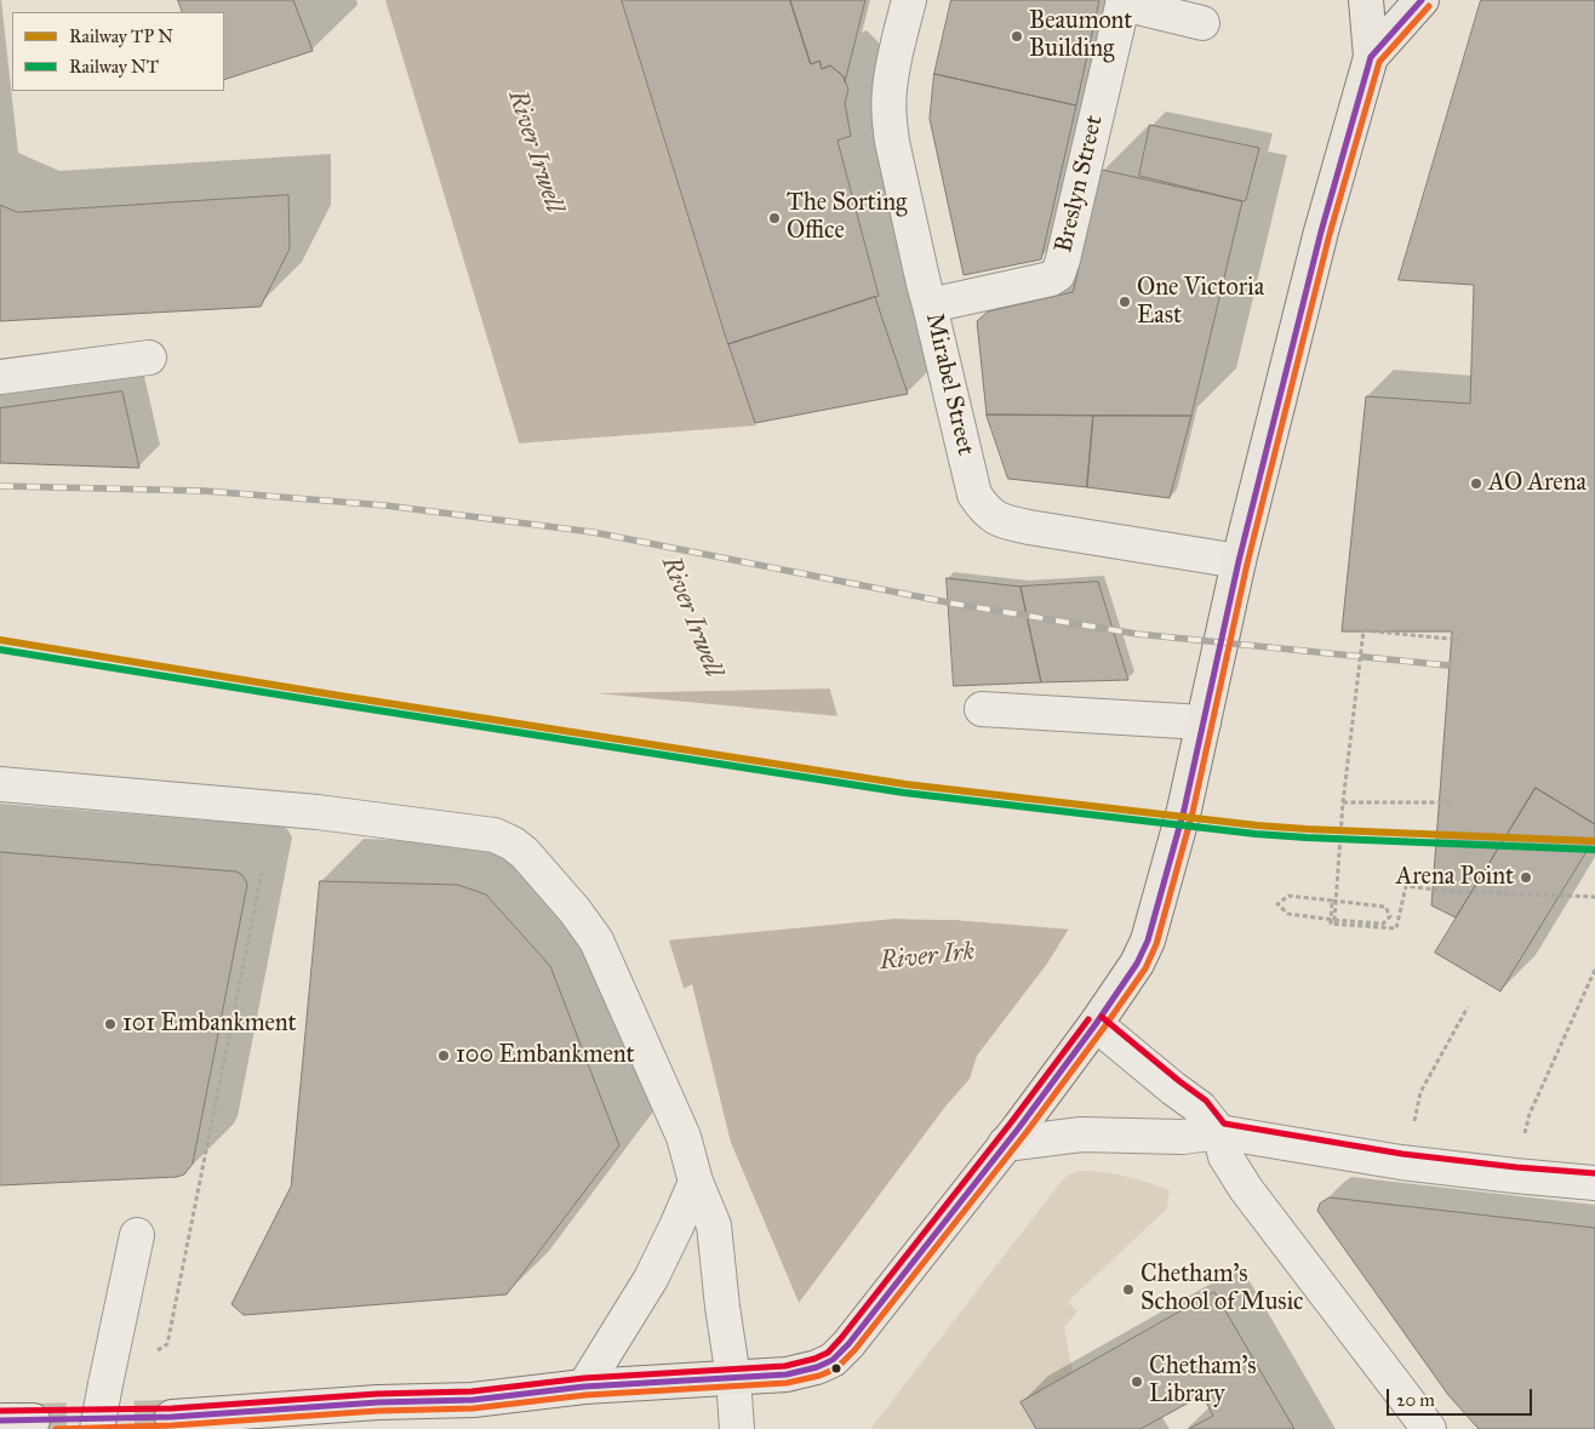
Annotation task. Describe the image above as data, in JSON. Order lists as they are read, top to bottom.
{
  "streets": {
    "street": ["Breslyn Street", "Mirabel Street"]
  },
  "crossings": [
    ["Breslyn Street", "Mirabel Street"]
  ],
  "water": ["River Irwell", "River Irk"],
  "places": [
    "Beaumont Building",
    "The Sorting Office",
    "One Victoria East",
    "AO Arena",
    "Arena Point",
    "101 Embankment",
    "100 Embankment",
    "Chetham's School of Music",
    "Chetham's Library"
  ],
  "lines": ["rail line NT"],
  "legend": ["Railway TP N", "Railway NT"],
  "scale_bar": "20 m"
}
